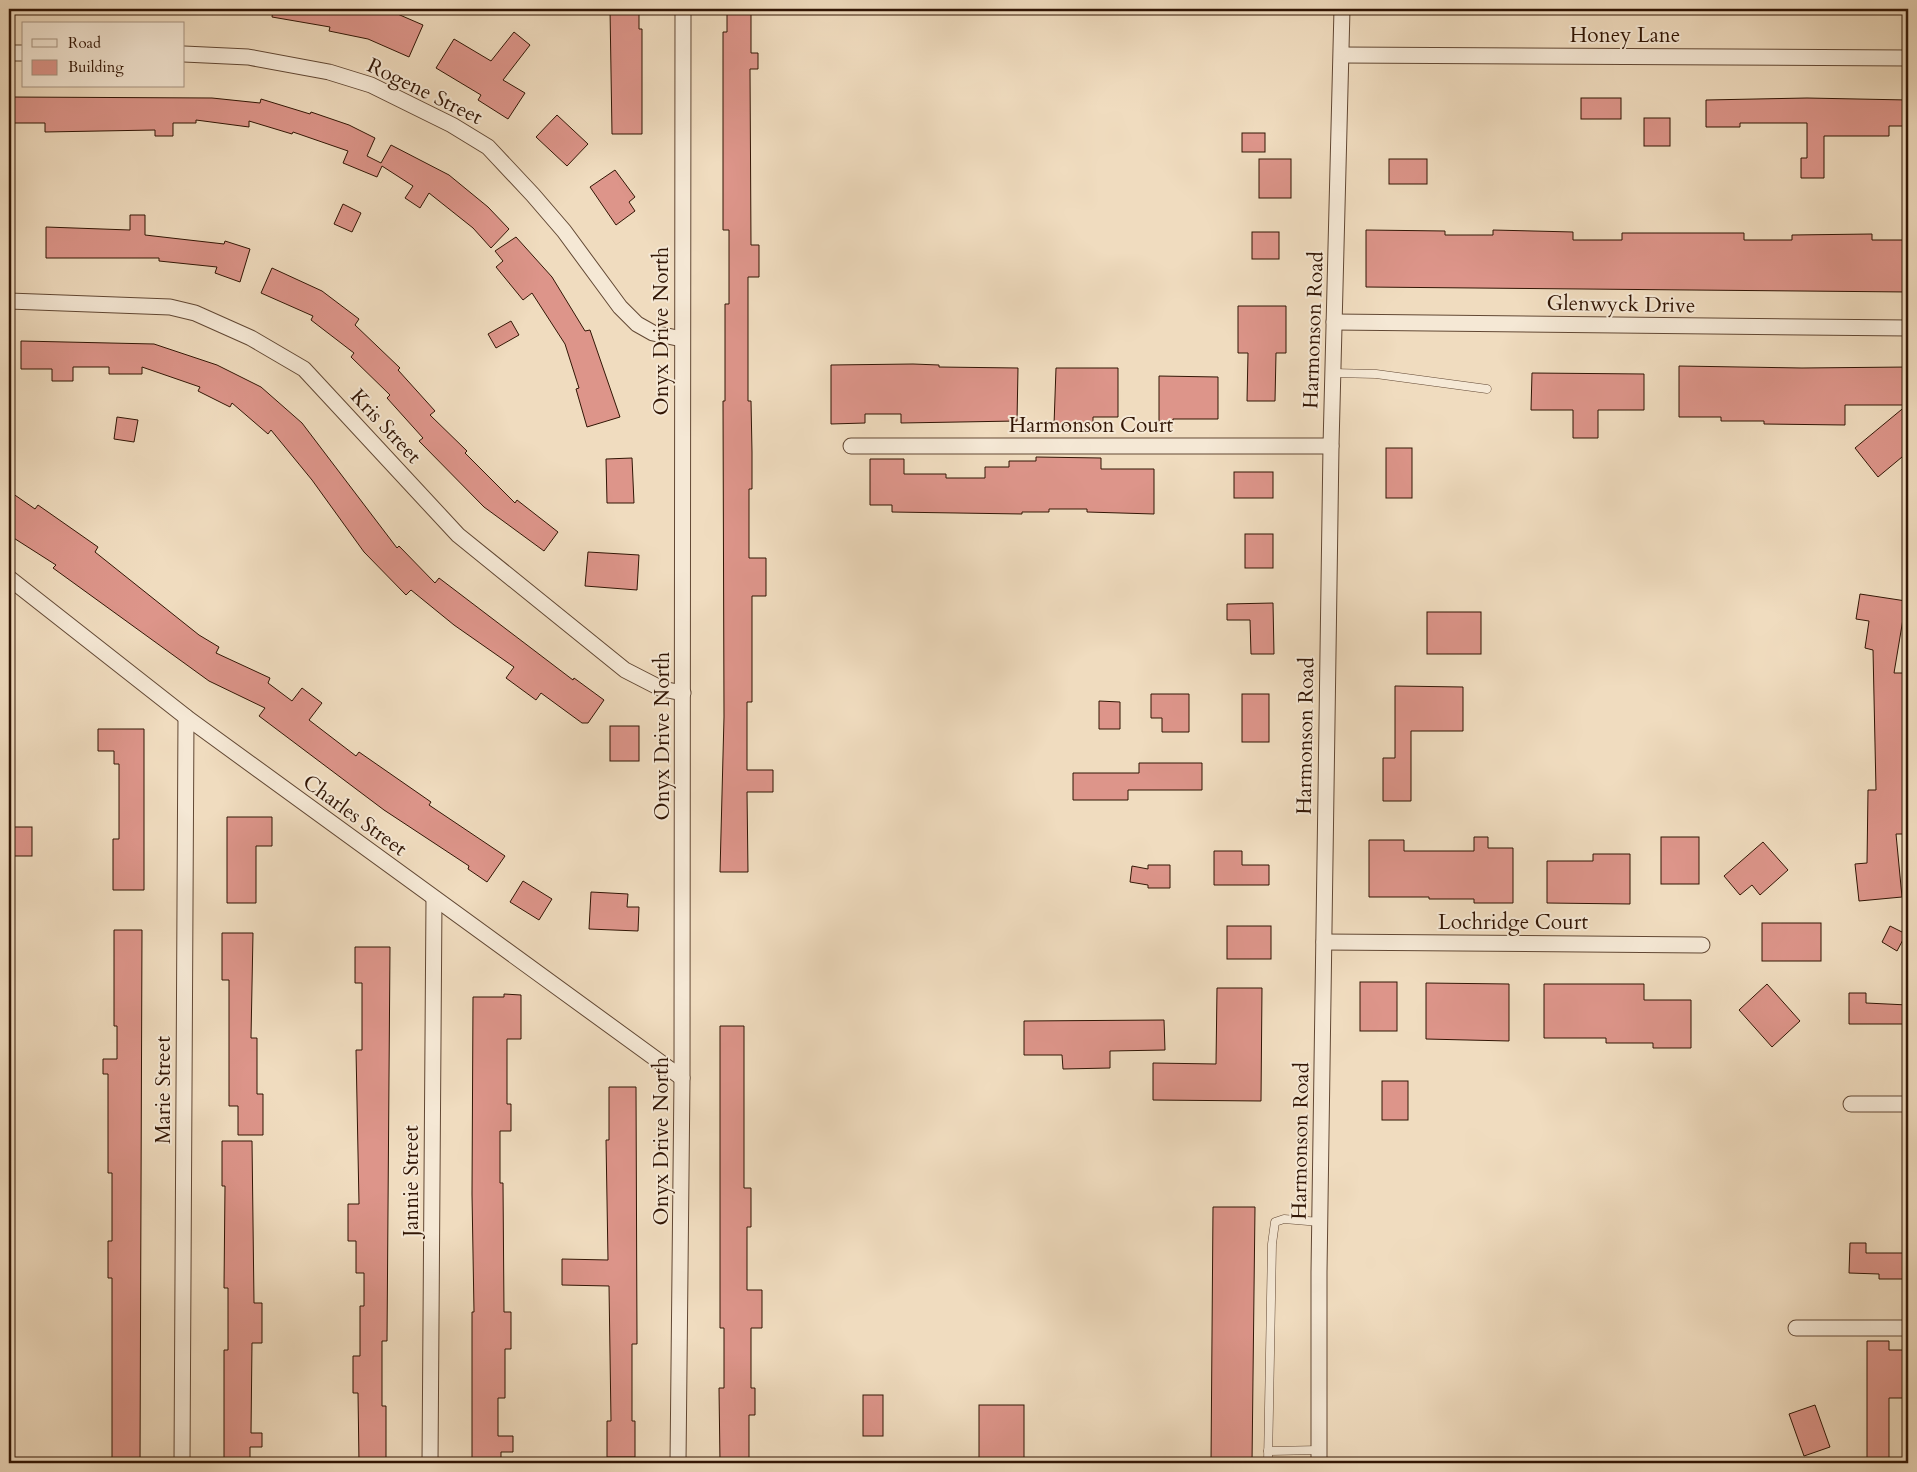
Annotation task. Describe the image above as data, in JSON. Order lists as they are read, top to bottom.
{
  "streets": {
    "street": [
      "Honey Lane",
      "Rogene Street",
      "Glenwyck Drive",
      "Harmonson Road",
      "Onyx Drive North",
      "Harmonson Court",
      "Kris Street",
      "Charles Street",
      "Lochridge Court",
      "Marie Street",
      "Jannie Street"
    ]
  },
  "crossings": [
    ["Honey Lane", "Harmonson Road"],
    ["Rogene Street", "Onyx Drive North"],
    ["Glenwyck Drive", "Harmonson Road"],
    ["Harmonson Road", "Harmonson Court"],
    ["Harmonson Road", "Lochridge Court"],
    ["Onyx Drive North", "Kris Street"],
    ["Onyx Drive North", "Charles Street"],
    ["Charles Street", "Marie Street"],
    ["Charles Street", "Jannie Street"]
  ],
  "legend": ["Road", "Building"]
}
